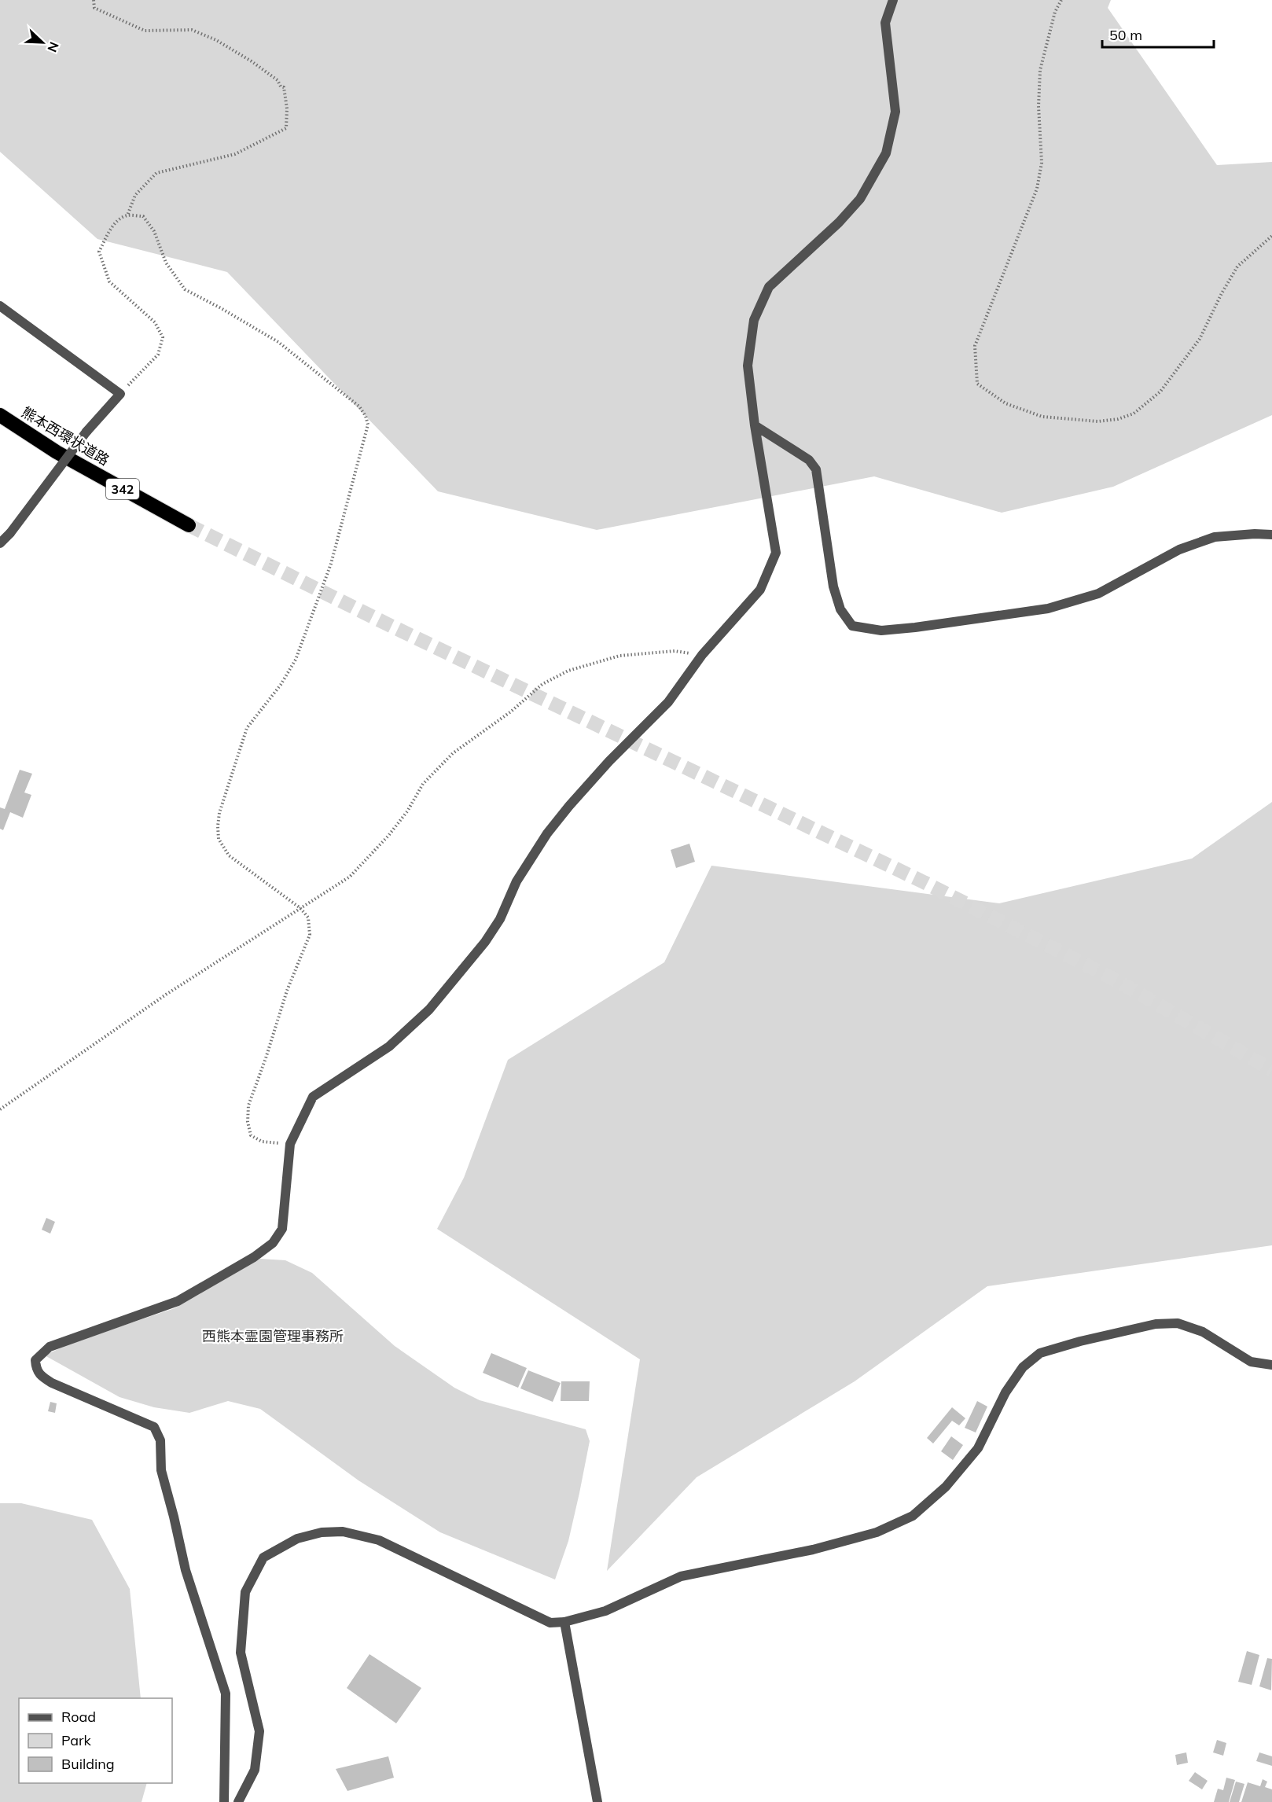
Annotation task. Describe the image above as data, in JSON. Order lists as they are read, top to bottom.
{
  "streets": {
    "highway": ["熊本西環状道路", "342"]
  },
  "parks": ["西熊本霊園管理事務所"],
  "legend": ["Road", "Park", "Building"],
  "scale_bar": "50 m",
  "north": "bottom right"
}
